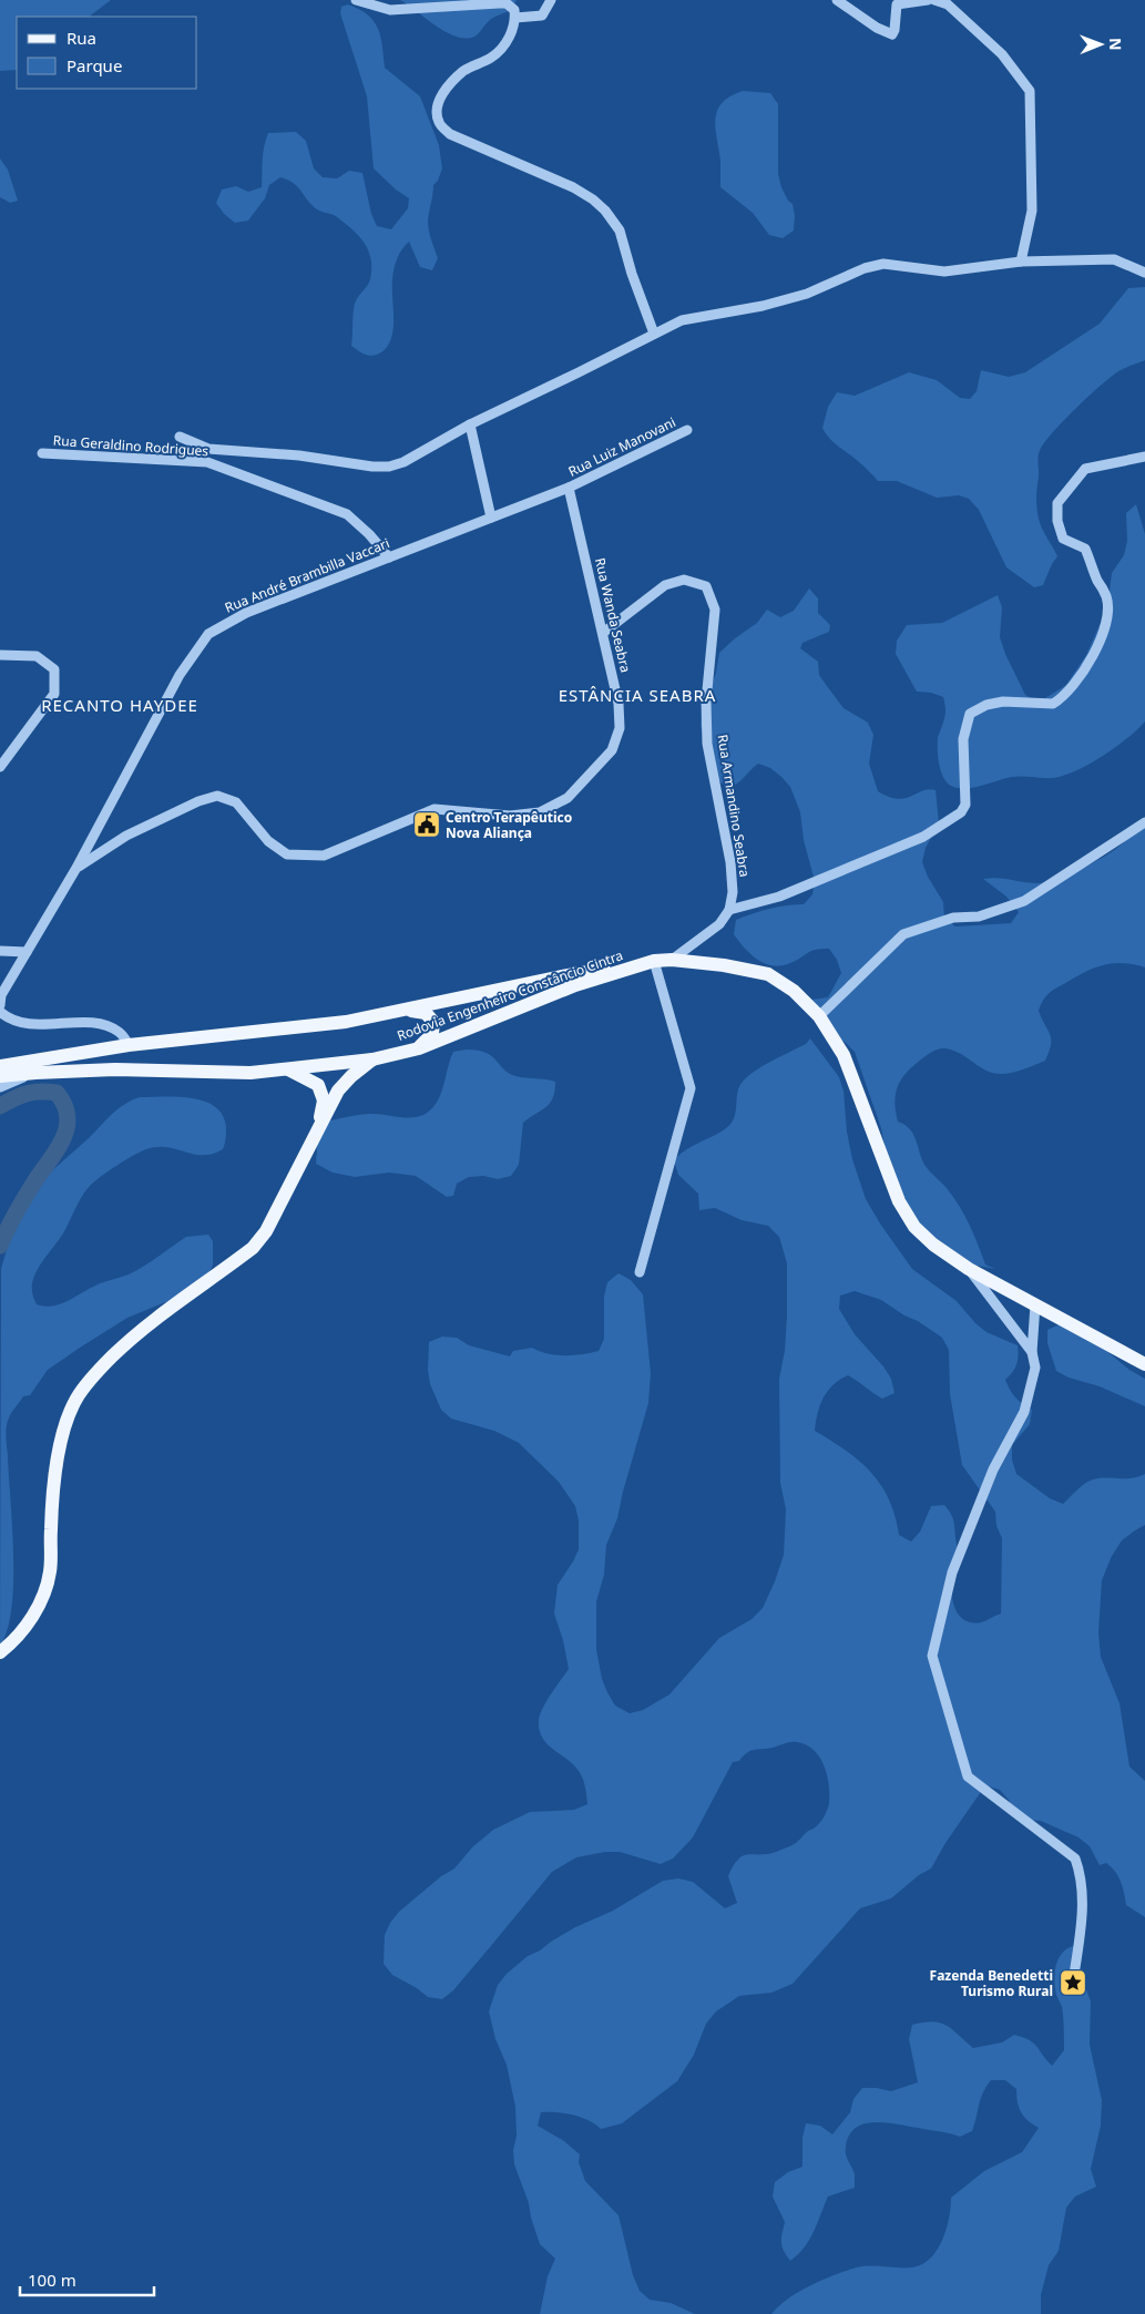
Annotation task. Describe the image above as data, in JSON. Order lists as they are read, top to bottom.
{
  "streets": {
    "main road": ["Rodovia Engenheiro Constâncio Cintra"],
    "street": [
      "Rua Geraldino Rodrigues",
      "Rua Luiz Manovani",
      "Rua André Brambilla Vaccari",
      "Rua Wanda Seabra",
      "Rua Armandino Seabra"
    ]
  },
  "crossings": [
    ["Rua Geraldino Rodrigues", "Rua André Brambilla Vaccari"],
    ["Rua Luiz Manovani", "Rua André Brambilla Vaccari"],
    ["Rua Luiz Manovani", "Rua Wanda Seabra"],
    ["Rua André Brambilla Vaccari", "Rua Wanda Seabra"],
    ["Rua Wanda Seabra", "Rua Armandino Seabra"]
  ],
  "districts": ["ESTÂNCIA SEABRA", "RECANTO HAYDEE"],
  "places": {
    "public building": ["Centro Terapêutico Nova Aliança"],
    "place": ["Fazenda Benedetti Turismo Rural"]
  },
  "legend": ["Rua", "Parque"],
  "scale_bar": "100 m",
  "north": "right"
}
